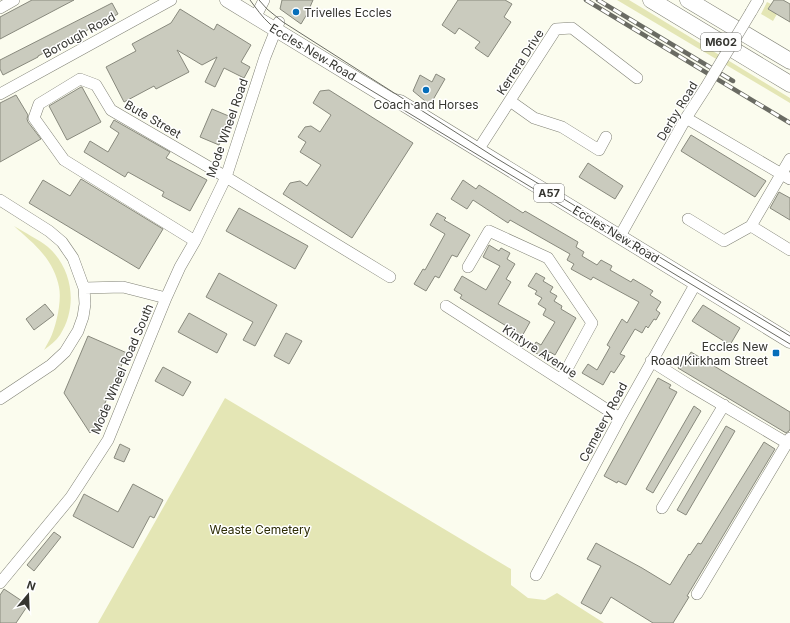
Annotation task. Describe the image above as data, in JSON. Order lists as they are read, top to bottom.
{
  "streets": {
    "highway": ["M602"],
    "main road": ["Eccles New Road", "A57"],
    "street": [
      "Borough Road",
      "Kerrera Drive",
      "Derby Road",
      "Bute Street",
      "Mode Wheel Road",
      "Kintyre Avenue",
      "Mode Wheel Road South",
      "Cemetery Road"
    ]
  },
  "crossings": [
    ["Eccles New Road", "Kerrera Drive"],
    ["Eccles New Road", "Derby Road"],
    ["Eccles New Road", "Mode Wheel Road"],
    ["Eccles New Road", "Cemetery Road"],
    ["Bute Street", "Mode Wheel Road"],
    ["Mode Wheel Road", "Mode Wheel Road South"],
    ["Kintyre Avenue", "Cemetery Road"]
  ],
  "parks": ["Weaste Cemetery"],
  "places": {
    "other": ["Trivelles Eccles", "Coach and Horses"],
    "transit": ["Eccles New Road/Kirkham Street"]
  },
  "north": "top"
}
